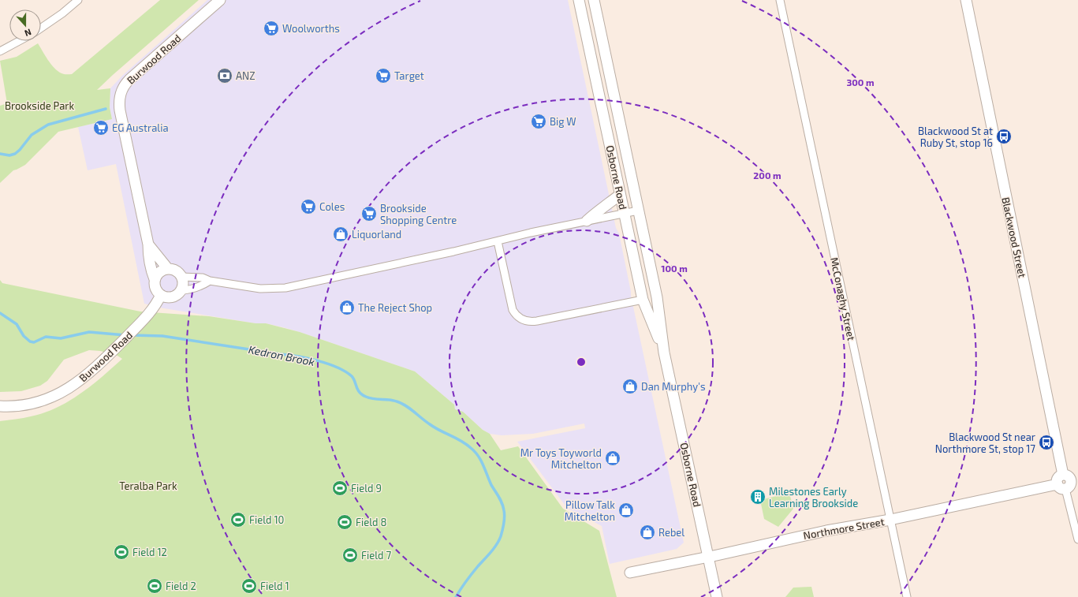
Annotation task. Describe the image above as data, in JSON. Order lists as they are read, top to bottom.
{
  "streets": {
    "street": [
      "Burwood Road",
      "Osborne Road",
      "Blackwood Street",
      "McConaghy Street",
      "Northmore Street"
    ]
  },
  "crossings": [
    ["Osborne Road", "Northmore Street"],
    ["Blackwood Street", "Northmore Street"],
    ["McConaghy Street", "Northmore Street"]
  ],
  "water": ["Kedron Brook"],
  "parks": ["Brookside Park", "Teralba Park"],
  "places": {
    "supermarket": [
      "Woolworths",
      "Target",
      "Big W",
      "EG Australia",
      "Coles",
      "Brookside Shopping Centre"
    ],
    "bank": ["ANZ"],
    "bus stop": ["Blackwood St at Ruby St, stop 16", "Blackwood St near Northmore St, stop 17"],
    "shop": [
      "Liquorland",
      "The Reject Shop",
      "Dan Murphy's",
      "Mr Toys Toyworld Mitchelton",
      "Pillow Talk Mitchelton",
      "Rebel"
    ],
    "sports": [
      "Field 9",
      "Field 10",
      "Field 8",
      "Field 12",
      "Field 7",
      "Field 2",
      "Field 1"
    ],
    "building": ["Milestones Early Learning Brookside"]
  },
  "north": "bottom",
  "rings": ["300 m", "200 m", "100 m"]
}
